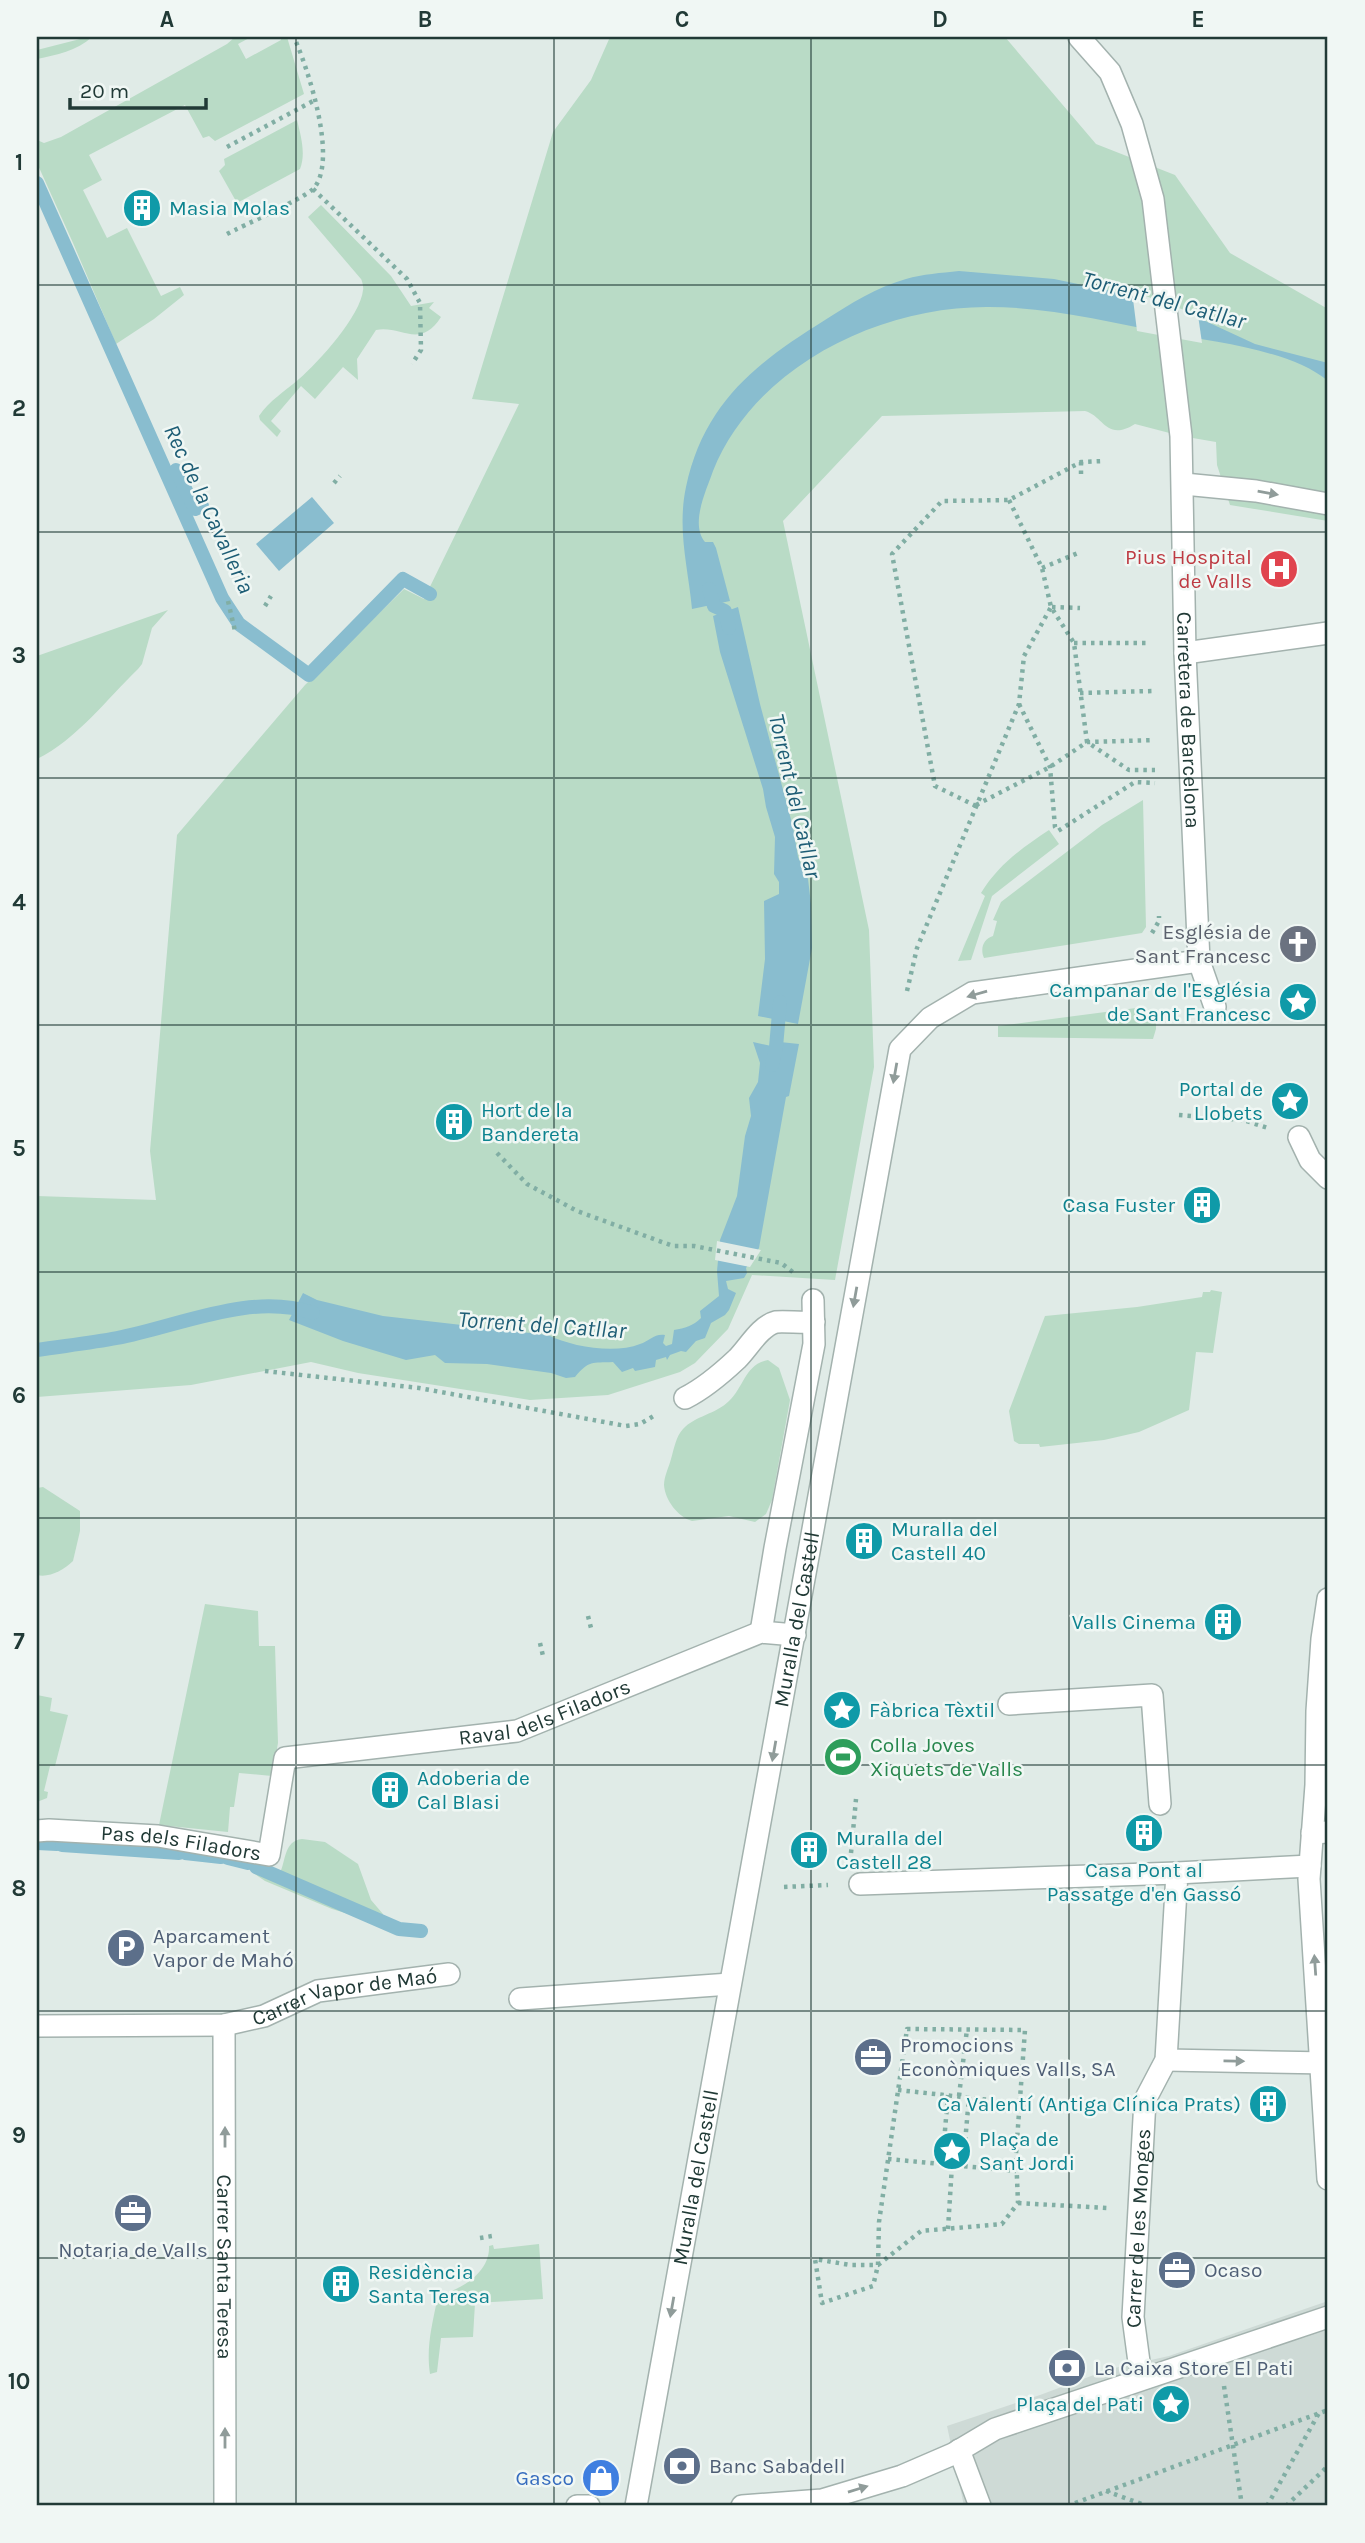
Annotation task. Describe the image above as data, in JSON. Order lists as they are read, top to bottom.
{
  "streets": {
    "street": [
      "Carretera de Barcelona",
      "Muralla del Castell",
      "Raval dels Filadors",
      "Pas dels Filadors",
      "Carrer Vapor de Maó",
      "Carrer de les Monges",
      "Carrer Santa Teresa"
    ]
  },
  "crossings": [
    ["Carretera de Barcelona", "Muralla del Castell"],
    ["Muralla del Castell", "Raval dels Filadors"],
    ["Raval dels Filadors", "Pas dels Filadors"],
    ["Carrer Vapor de Maó", "Carrer Santa Teresa"]
  ],
  "one_way": ["Muralla del Castell", "Carrer Santa Teresa"],
  "water": ["Torrent del Catllar", "Rec de la Cavalleria"],
  "places": {
    "building": [
      "Masia Molas",
      "Hort de la Bandereta",
      "Casa Fuster",
      "Muralla del Castell 40",
      "Valls Cinema",
      "Adoberia de Cal Blasi",
      "Casa Pont al Passatge d'en Gassó",
      "Muralla del Castell 28",
      "Ca Valentí (Antiga Clínica Prats)",
      "Residència Santa Teresa"
    ],
    "hospital": ["Pius Hospital de Valls"],
    "church": ["Església de Sant Francesc"],
    "place": [
      "Campanar de l'Església de Sant Francesc",
      "Portal de Llobets",
      "Fàbrica Tèxtil",
      "Plaça de Sant Jordi",
      "Plaça del Pati"
    ],
    "sports": ["Colla Joves Xiquets de Valls"],
    "parking": ["Aparcament Vapor de Mahó"],
    "office": ["Promocions Econòmiques Valls, SA", "Notaria de Valls", "Ocaso"],
    "bank": ["La Caixa Store El Pati", "Banc Sabadell"],
    "shop": ["Gasco"]
  },
  "scale_bar": "20 m",
  "grid": {
    "columns": [
      "A",
      "B",
      "C",
      "D",
      "E"
    ],
    "rows": [
      "1",
      "2",
      "3",
      "4",
      "5",
      "6",
      "7",
      "8",
      "9",
      "10"
    ]
  }
}
